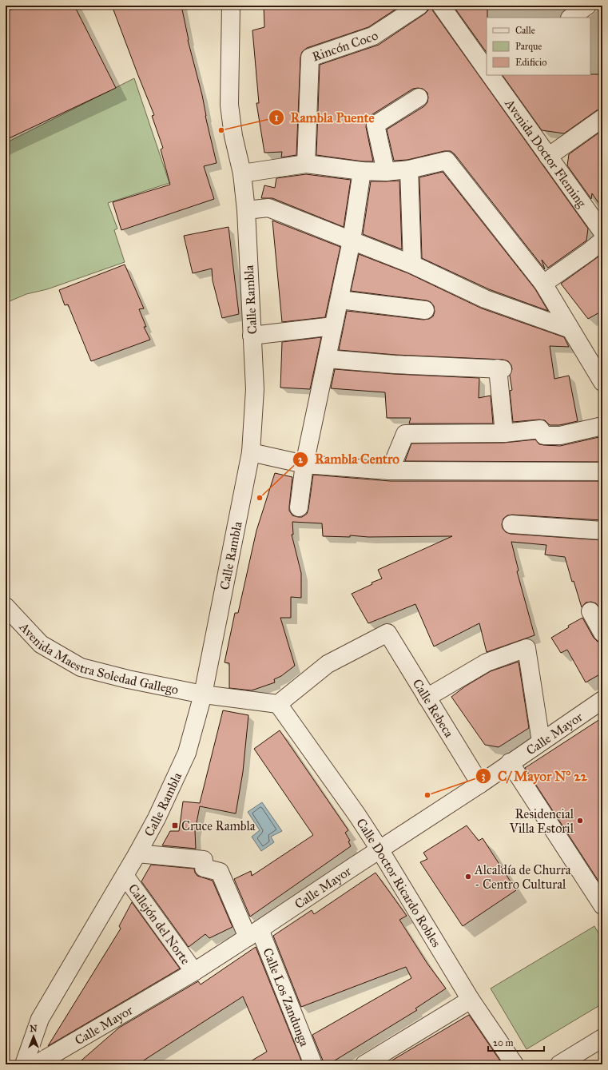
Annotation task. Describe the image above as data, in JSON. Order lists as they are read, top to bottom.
{
  "streets": {
    "street": [
      "Rincón Coco",
      "Avenida Doctor Fleming",
      "Calle Rambla",
      "Avenida Maestra Soledad Gallego",
      "Calle Rebeca",
      "Calle Mayor",
      "Calle Doctor Ricardo Robles",
      "Callejón del Norte",
      "Calle Los Zandunga"
    ]
  },
  "crossings": [
    ["Calle Rambla", "Avenida Maestra Soledad Gallego"],
    ["Calle Rambla", "Callejón del Norte"],
    ["Calle Rambla", "Calle Los Zandunga"],
    ["Avenida Maestra Soledad Gallego", "Calle Rebeca"],
    ["Avenida Maestra Soledad Gallego", "Calle Doctor Ricardo Robles"],
    ["Calle Rebeca", "Calle Mayor"],
    ["Calle Rebeca", "Calle Doctor Ricardo Robles"],
    ["Calle Mayor", "Calle Doctor Ricardo Robles"],
    ["Calle Mayor", "Callejón del Norte"],
    ["Calle Mayor", "Calle Los Zandunga"]
  ],
  "places": {
    "other": [
      "Rambla Puente",
      "Rambla Centro",
      "C/ Mayor N° 22",
      "Residencial Villa Estoril",
      "Alcaldía de Churra - Centro Cultural"
    ],
    "transit": ["Cruce Rambla"]
  },
  "legend": ["Calle", "Parque", "Edificio"],
  "scale_bar": "20 m",
  "north": "top"
}
